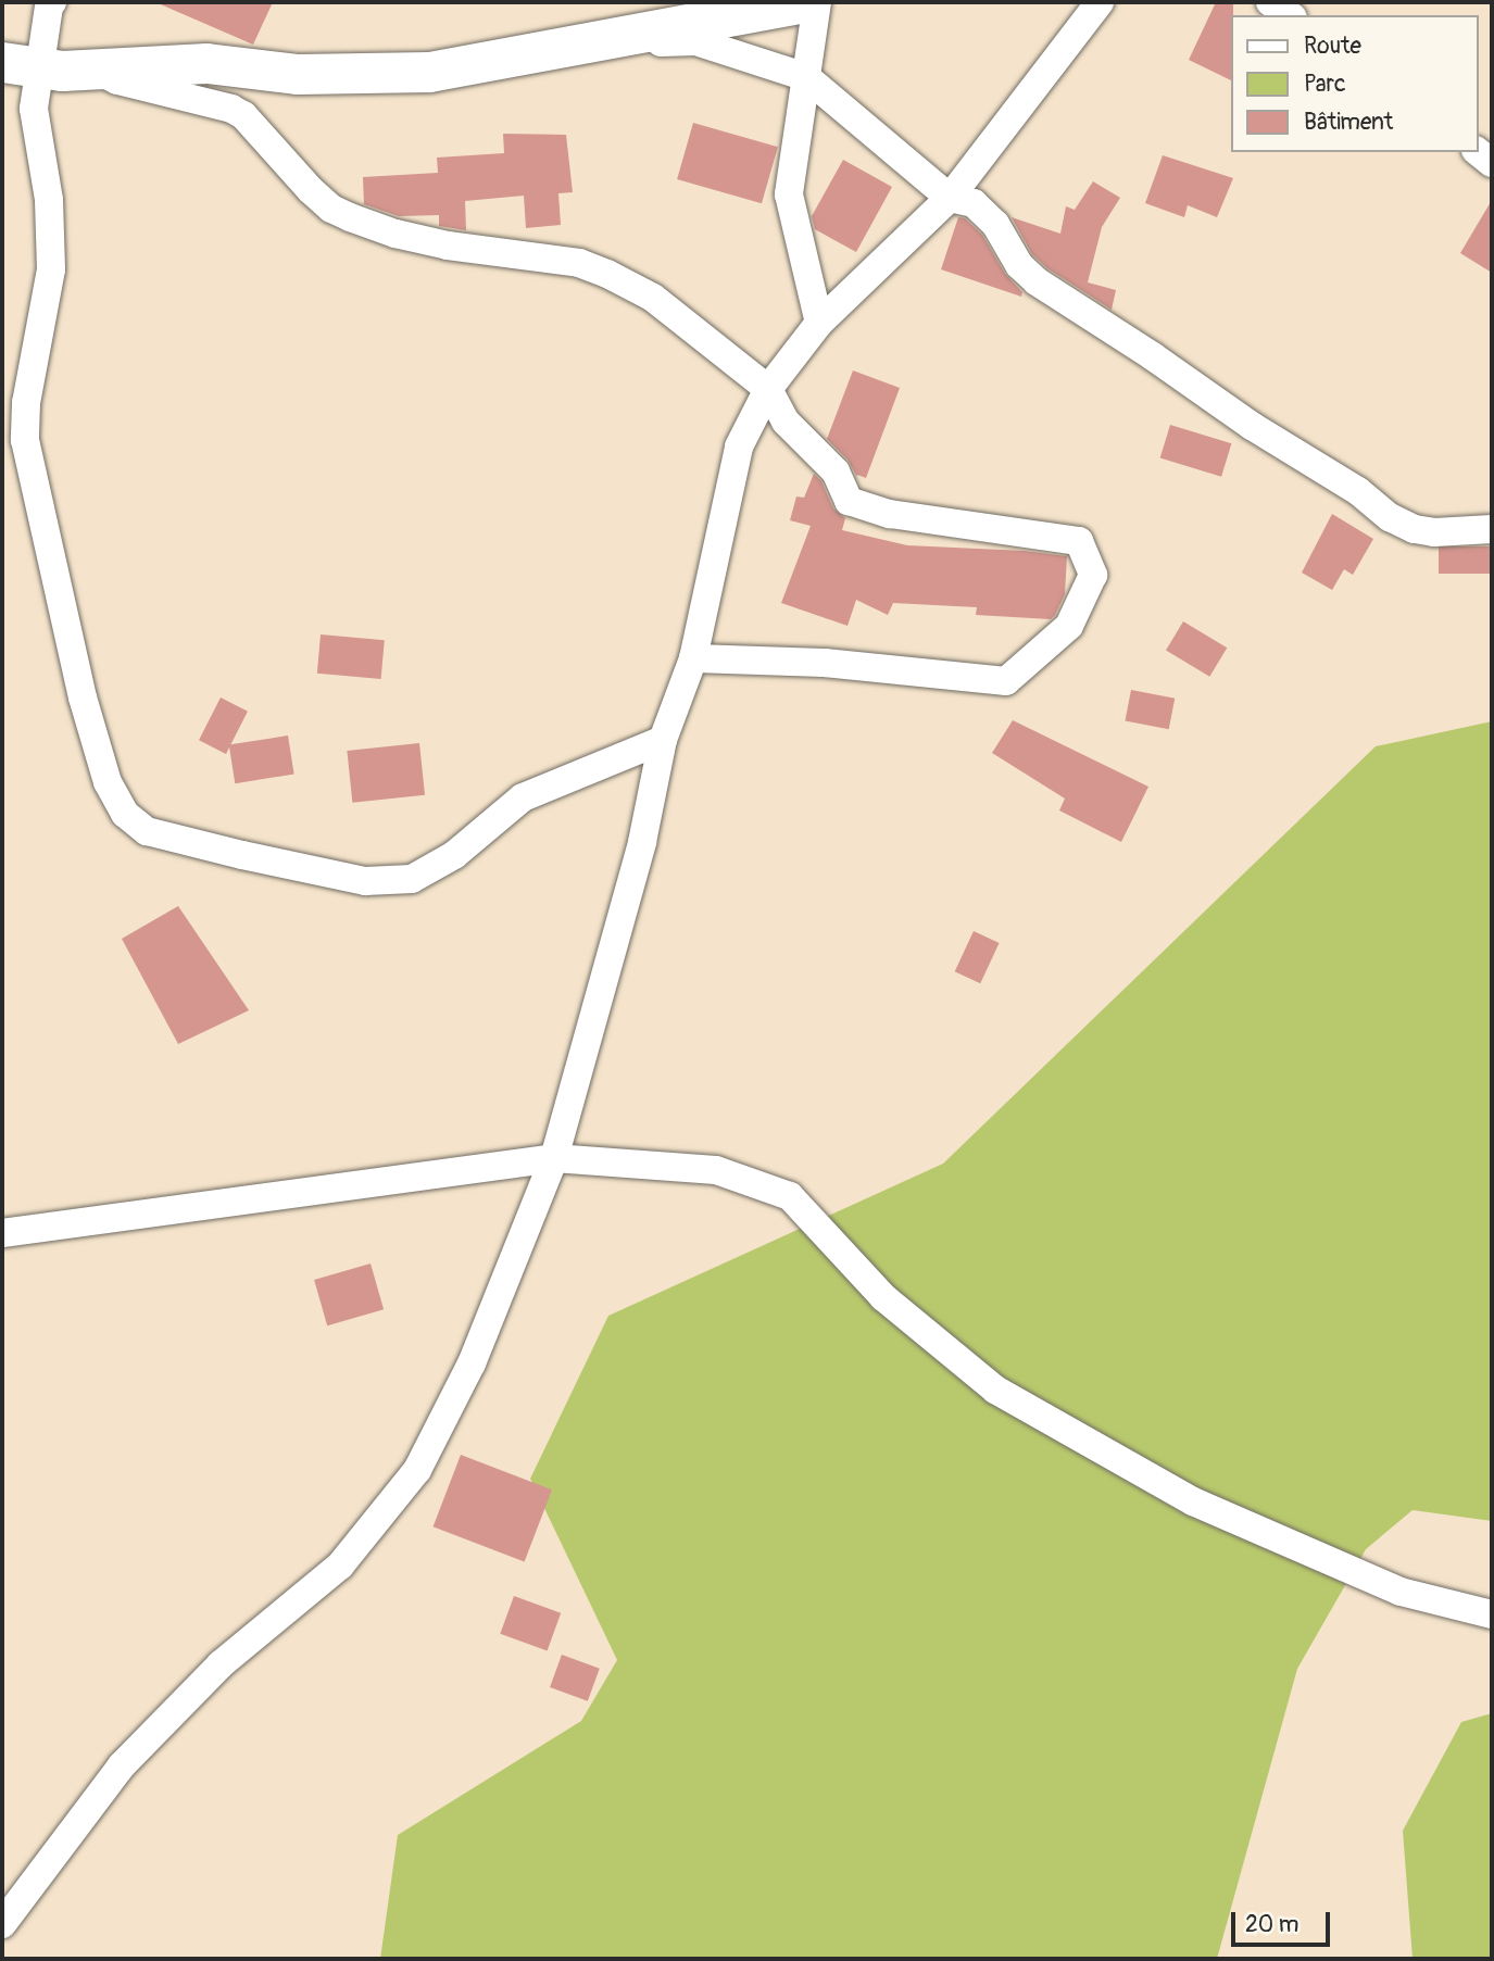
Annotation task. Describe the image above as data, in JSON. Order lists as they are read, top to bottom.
{
  "legend": ["Route", "Parc", "Bâtiment"],
  "scale_bar": "20 m"
}
